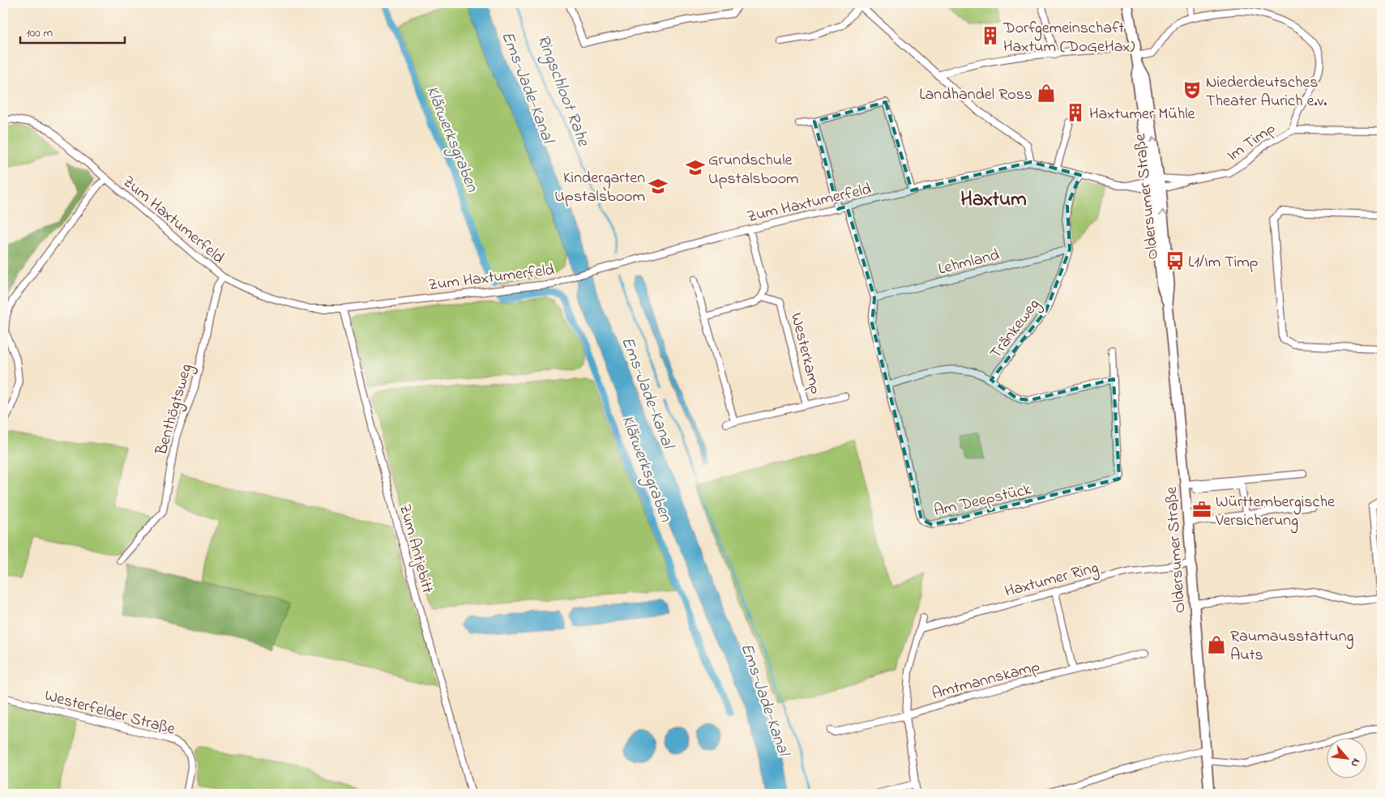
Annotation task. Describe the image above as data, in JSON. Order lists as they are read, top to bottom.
{
  "streets": {
    "main road": ["Oldersumer Straße"],
    "street": [
      "Im Timp",
      "Zum Haxtumerfeld",
      "Lehmland",
      "Tränkeweg",
      "Westerkamp",
      "Benthögtsweg",
      "Am Deepstück",
      "Zum Antjebitt",
      "Haxtumer Ring",
      "Amtmannskamp",
      "Westerfelder Straße"
    ]
  },
  "crossings": [
    ["Im Timp", "Oldersumer Straße"],
    ["Oldersumer Straße", "Haxtumer Ring"],
    ["Zum Haxtumerfeld", "Benthögtsweg"],
    ["Zum Haxtumerfeld", "Am Deepstück"],
    ["Zum Haxtumerfeld", "Zum Antjebitt"],
    ["Lehmland", "Tränkeweg"],
    ["Lehmland", "Am Deepstück"]
  ],
  "districts": ["Haxtum"],
  "water": ["Ems-Jade-Kanal", "Ringschloot Rahe", "Klärwerksgraben"],
  "places": {
    "building": ["Dorfgemeinschaft Haxtum (DoGeHax)", "Haxtumer Mühle"],
    "theatre": ["Niederdeutsches Theater Aurich e.v."],
    "shop": ["Landhandel Ross", "Raumausstattung Auts"],
    "school or university": ["Grundschule Upstalsboom", "Kindergarten Upstalsboom"],
    "bus stop": ["L1/Im Timp"],
    "office": ["Württembergische Versicherung"]
  },
  "scale_bar": "100 m",
  "north": "bottom right"
}
